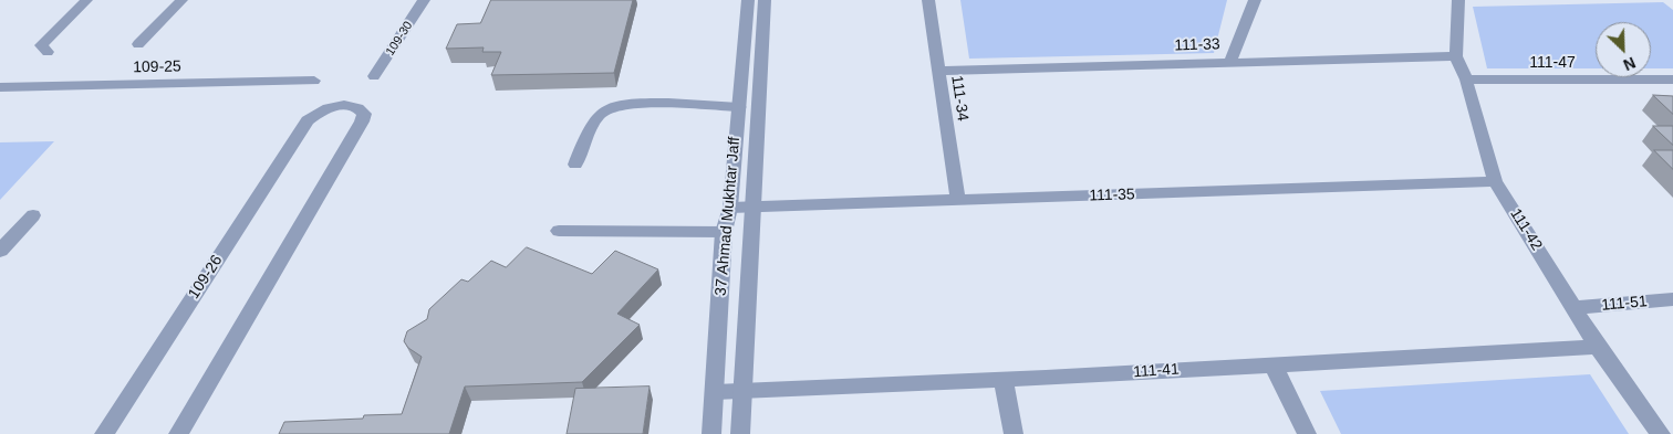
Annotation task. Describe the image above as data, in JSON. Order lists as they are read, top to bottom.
{
  "streets": {
    "street": [
      "109-30",
      "111-33",
      "111-47",
      "109-25",
      "111-34",
      "111-35",
      "37 Ahmad Mukhtar Jaff",
      "111-42",
      "109-26",
      "111-51",
      "111-41"
    ]
  },
  "crossings": [
    ["111-33", "111-34"],
    ["111-33", "111-42"],
    ["111-47", "111-42"],
    ["111-34", "111-35"],
    ["111-35", "37 Ahmad Mukhtar Jaff"],
    ["111-35", "111-42"],
    ["37 Ahmad Mukhtar Jaff", "111-41"],
    ["111-42", "111-51"],
    ["111-42", "111-41"]
  ],
  "north": "bottom right"
}
